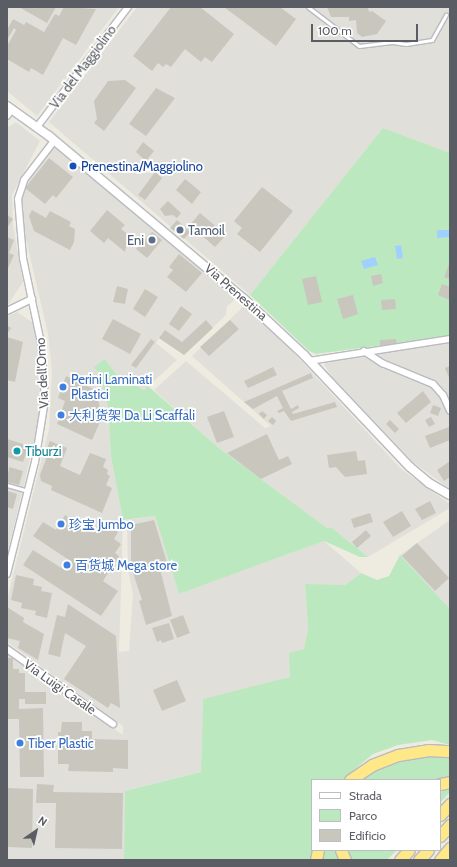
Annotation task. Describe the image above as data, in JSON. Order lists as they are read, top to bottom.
{
  "streets": {
    "main road": ["Via Prenestina"],
    "street": ["Via del Maggiolino", "Via dell'Omo", "Via Luigi Casale"]
  },
  "crossings": [
    ["Via del Maggiolino", "Via Prenestina"],
    ["Via Prenestina", "Via dell'Omo"]
  ],
  "places": [
    "Prenestina/Maggiolino",
    "Tamoil",
    "Eni",
    "Perini Laminati Plastici",
    "大利货架 Da Li Scaffali",
    "Tiburzi",
    "珍宝 Jumbo",
    "百货城 Mega store",
    "Tiber Plastic"
  ],
  "legend": ["Strada", "Parco", "Edificio"],
  "scale_bar": "100 m",
  "north": "top right"
}
